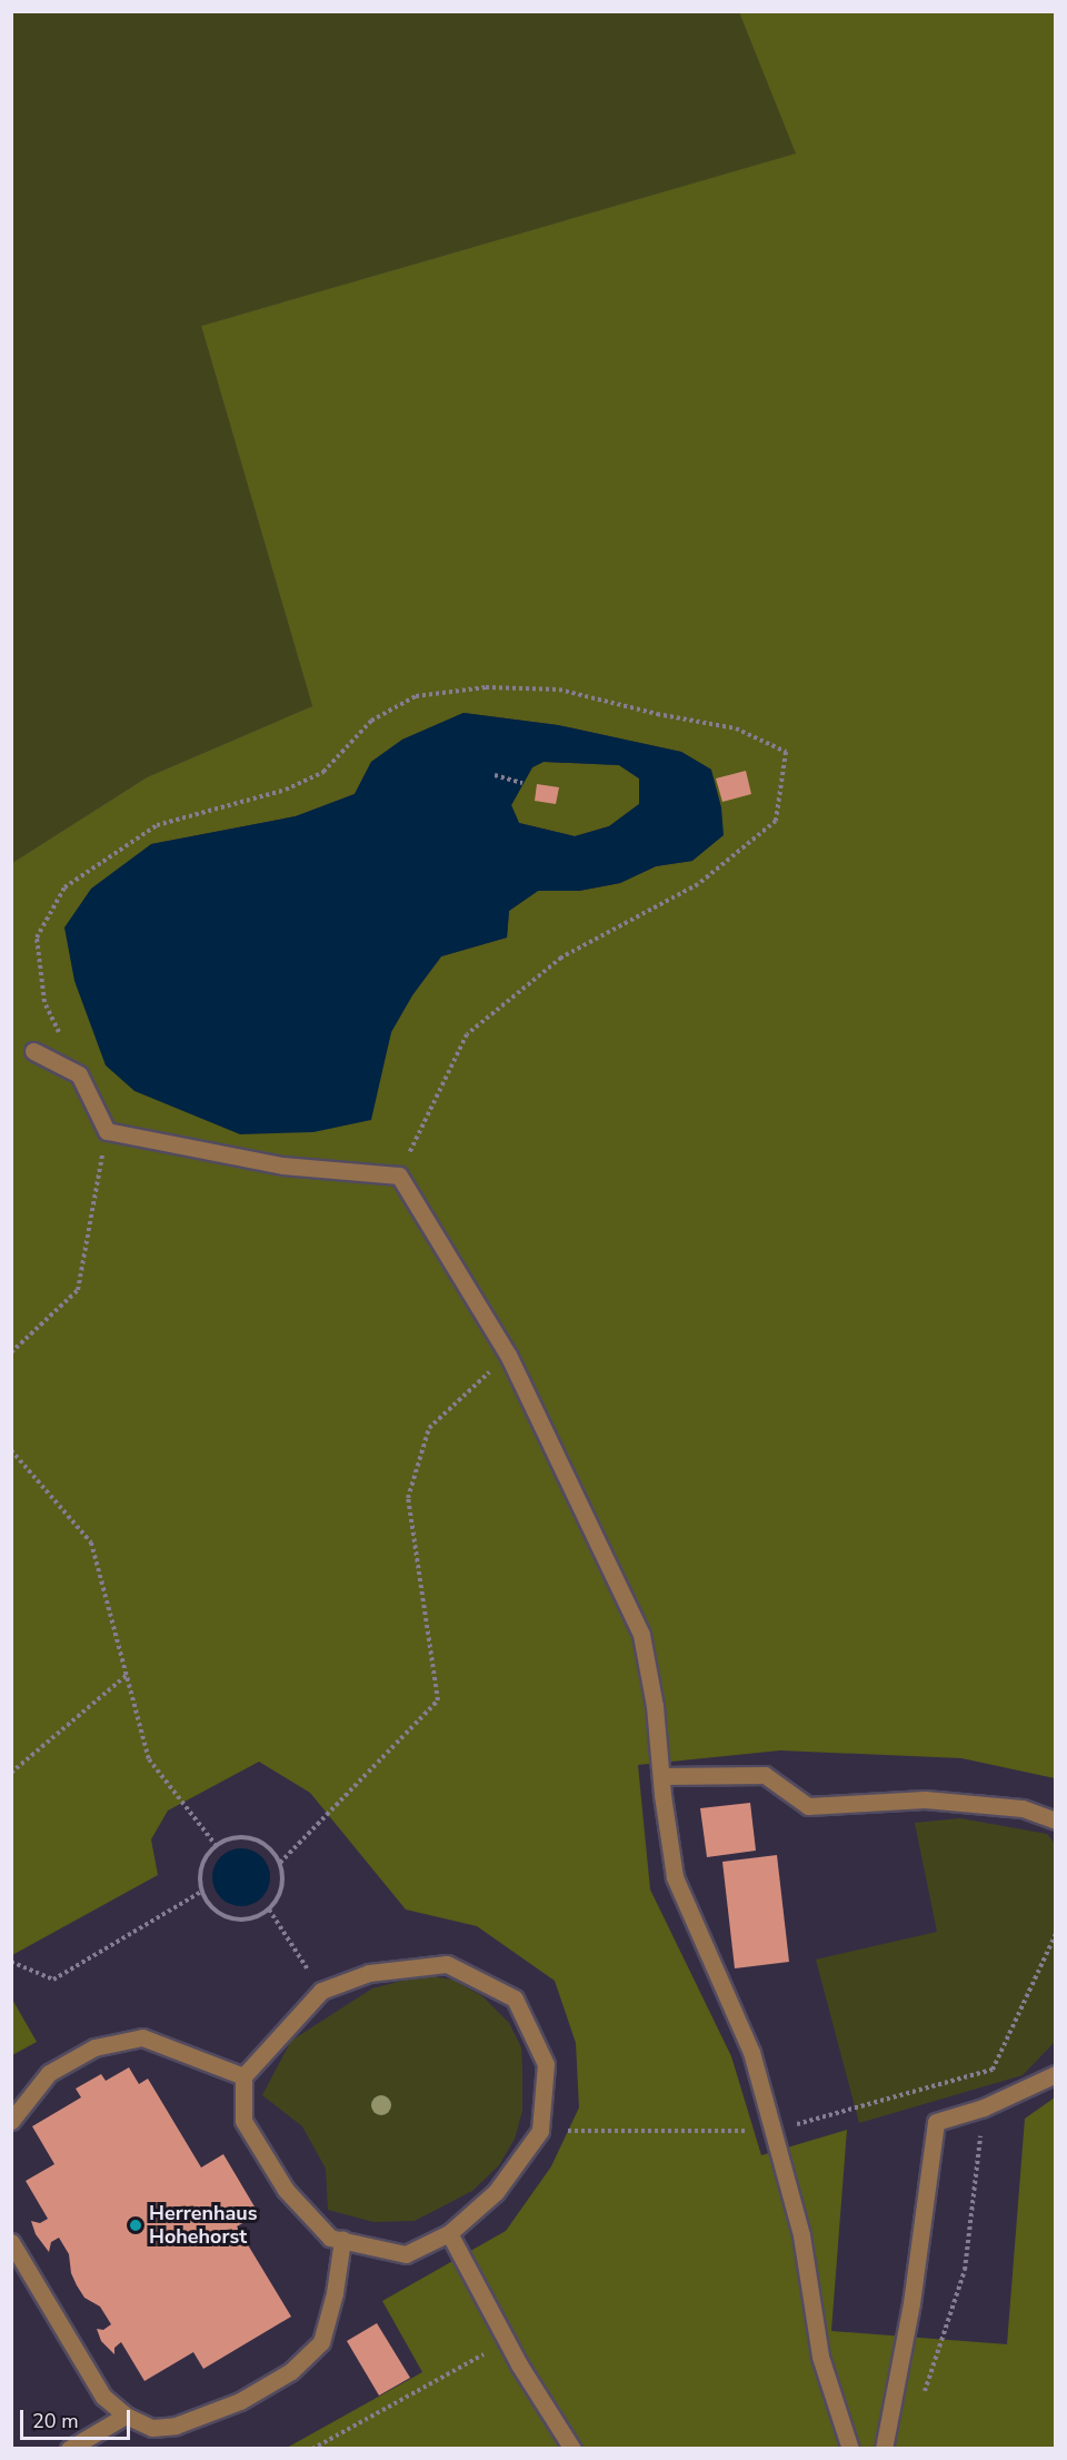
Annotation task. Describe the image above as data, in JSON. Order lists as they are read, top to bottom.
{
  "places": ["Herrenhaus Hohehorst"],
  "scale_bar": "20 m"
}
